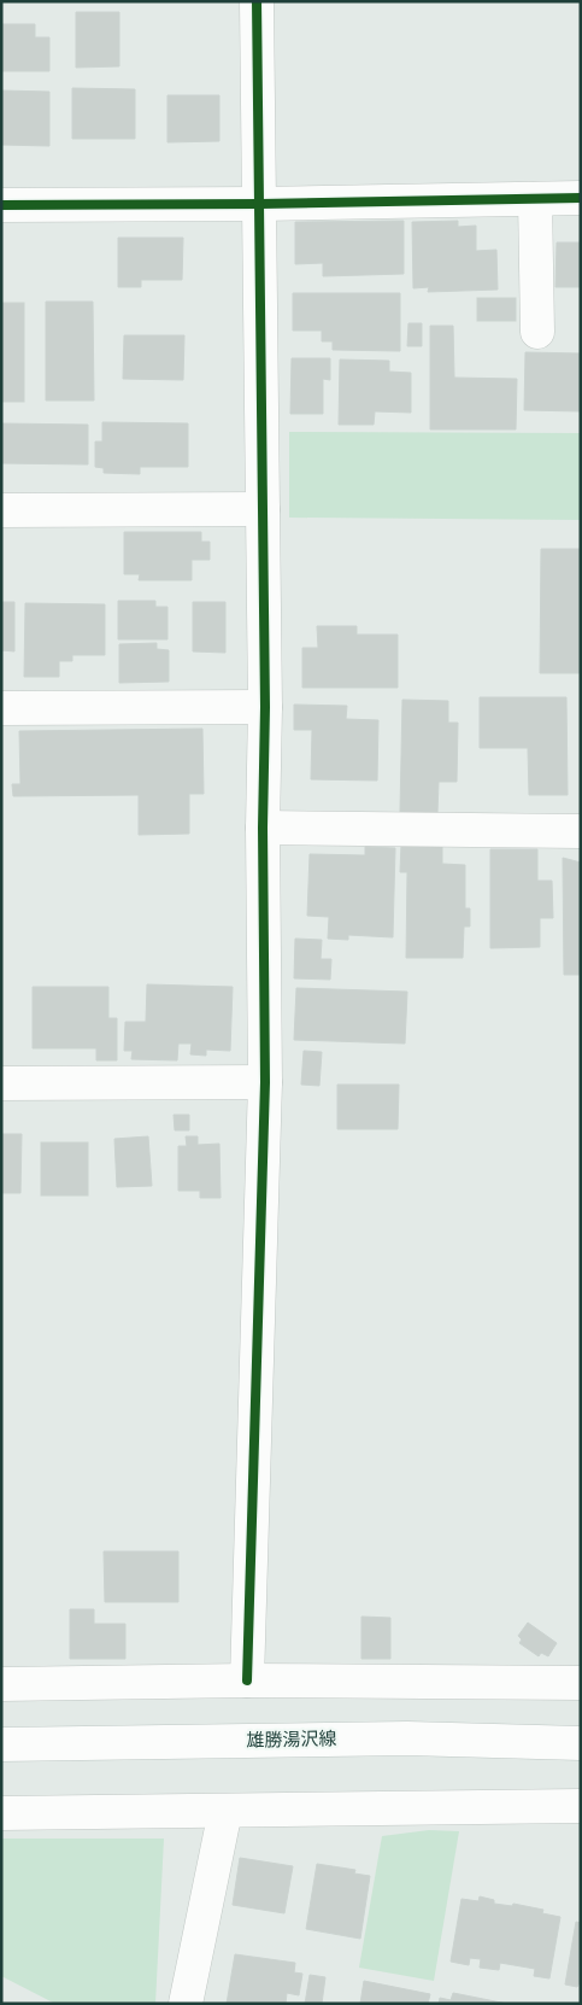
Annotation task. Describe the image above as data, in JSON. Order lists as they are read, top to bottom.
{
  "streets": {
    "street": ["雄勝湯沢線"]
  }
}
